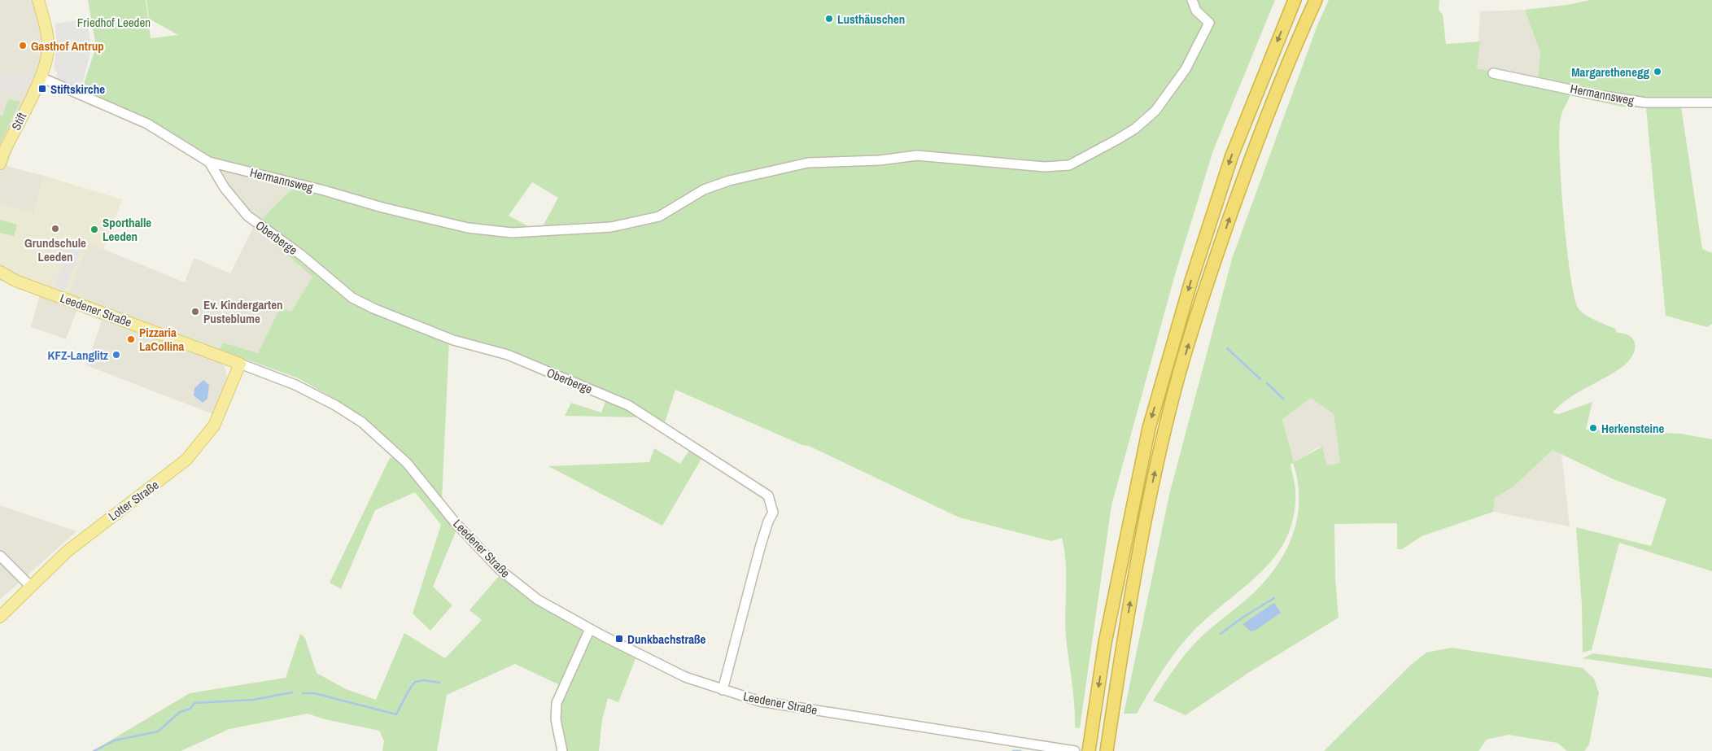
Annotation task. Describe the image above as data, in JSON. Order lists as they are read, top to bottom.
{
  "streets": {
    "main road": ["Stift", "Leedener Straße", "Lotter Straße"],
    "street": ["Hermannsweg", "Oberberge"]
  },
  "crossings": [
    ["Hermannsweg", "Stift"],
    ["Hermannsweg", "Oberberge"],
    ["Oberberge", "Leedener Straße"],
    ["Leedener Straße", "Lotter Straße"]
  ],
  "parks": ["Friedhof Leeden"],
  "places": {
    "other": [
      "Lusthäuschen",
      "Gasthof Antrup",
      "Margarethenegg",
      "Grundschule Leeden",
      "Sporthalle Leeden",
      "Ev. Kindergarten Pusteblume",
      "Pizzaria LaCollina",
      "KFZ-Langlitz",
      "Herkensteine"
    ],
    "transit": ["Stiftskirche", "Dunkbachstraße"]
  }
}
